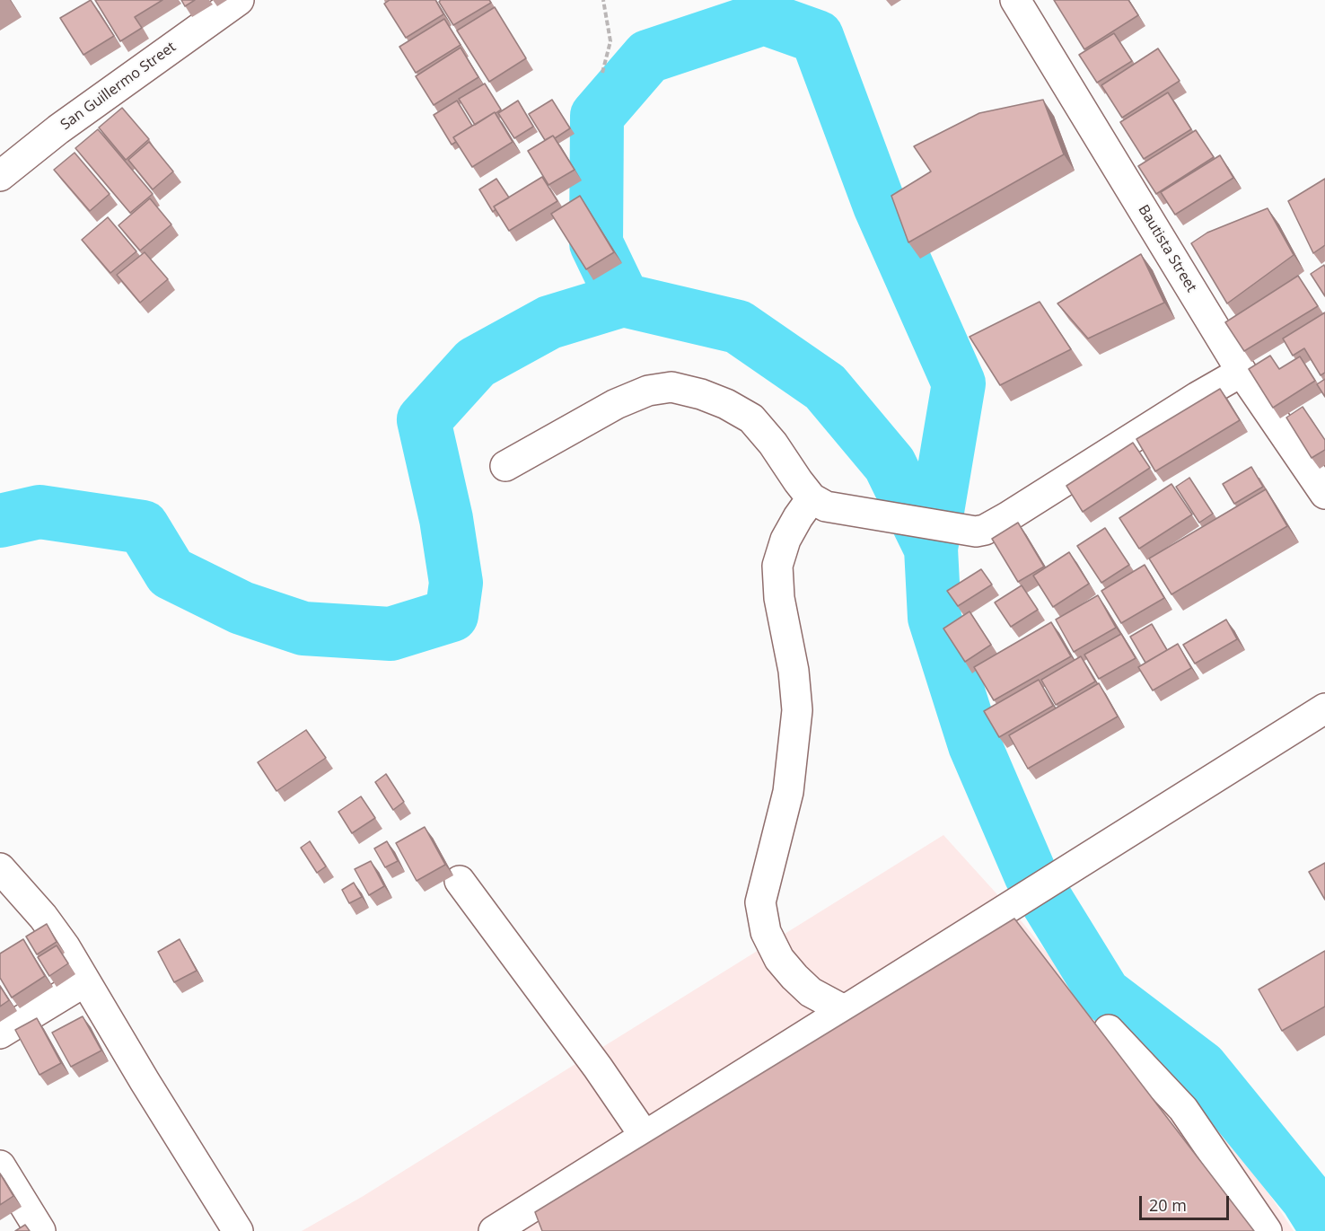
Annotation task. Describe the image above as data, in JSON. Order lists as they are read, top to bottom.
{
  "streets": {
    "street": ["San Guillermo Street", "Bautista Street"]
  },
  "scale_bar": "20 m"
}
